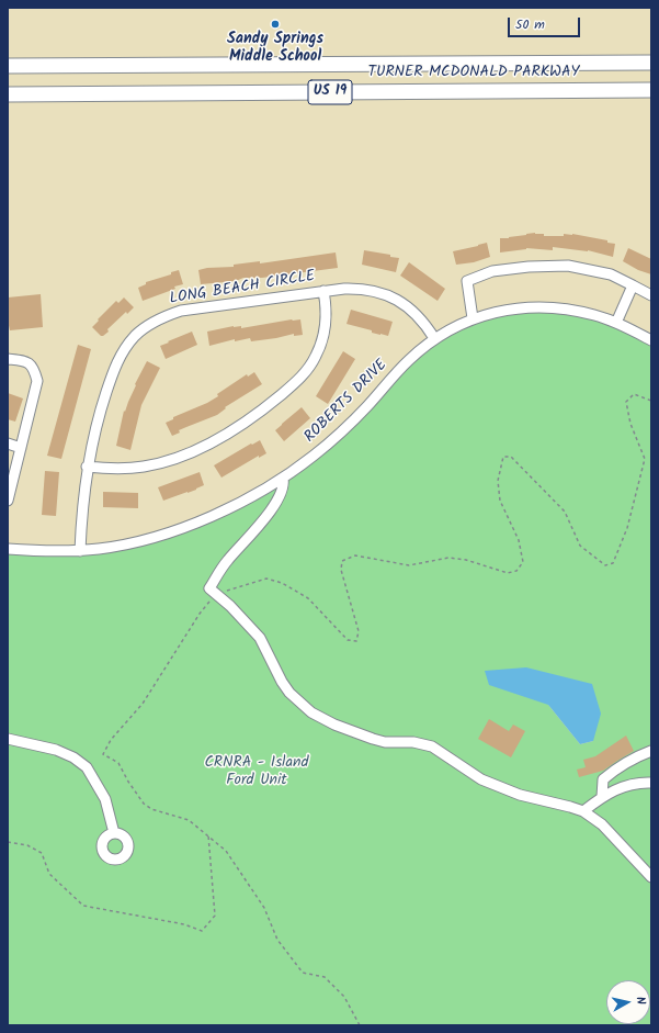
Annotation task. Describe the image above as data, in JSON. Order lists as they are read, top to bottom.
{
  "streets": {
    "highway": ["TURNER MCDONALD PARKWAY", "US 19"],
    "street": ["LONG BEACH CIRCLE", "ROBERTS DRIVE"]
  },
  "crossings": [
    ["LONG BEACH CIRCLE", "ROBERTS DRIVE"]
  ],
  "parks": ["CRNRA - Island Ford Unit"],
  "places": ["Sandy Springs Middle School"],
  "scale_bar": "50 m",
  "north": "right"
}
